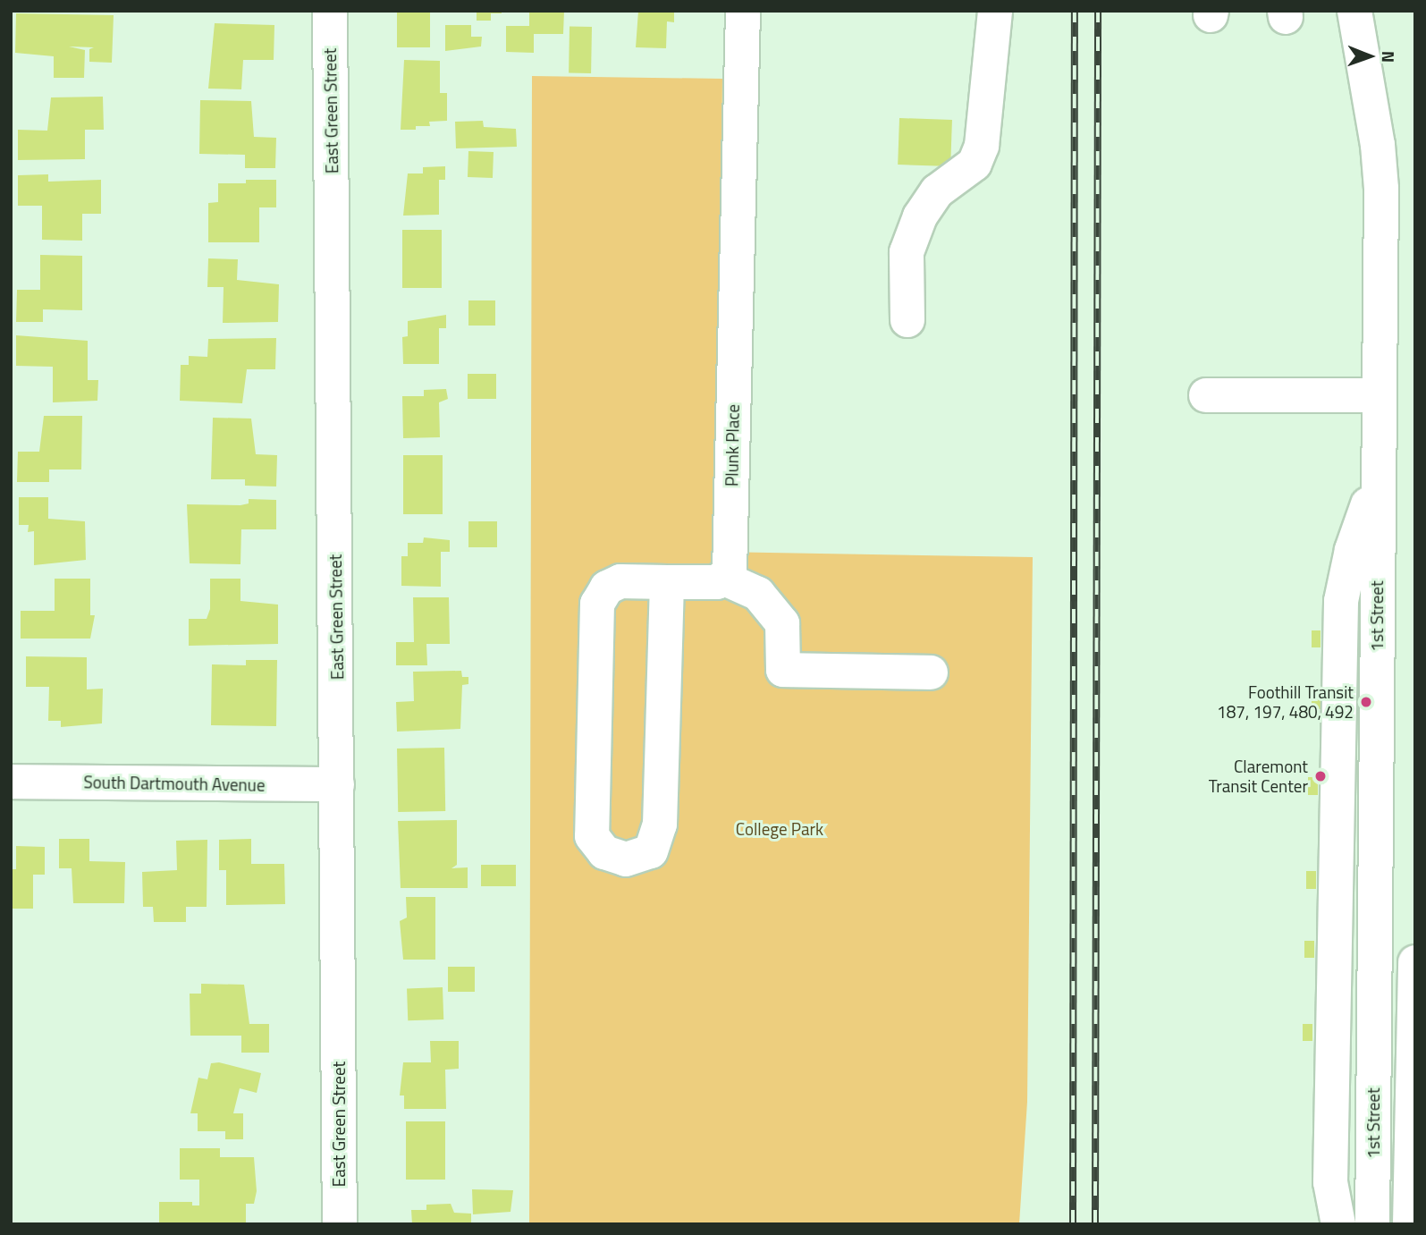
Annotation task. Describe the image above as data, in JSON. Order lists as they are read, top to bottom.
{
  "streets": {
    "street": [
      "East Green Street",
      "Plunk Place",
      "1st Street",
      "South Dartmouth Avenue"
    ]
  },
  "crossings": [
    ["East Green Street", "South Dartmouth Avenue"]
  ],
  "parks": ["College Park"],
  "places": ["Foothill Transit 187, 197, 480, 492", "Claremont Transit Center"],
  "north": "right"
}
